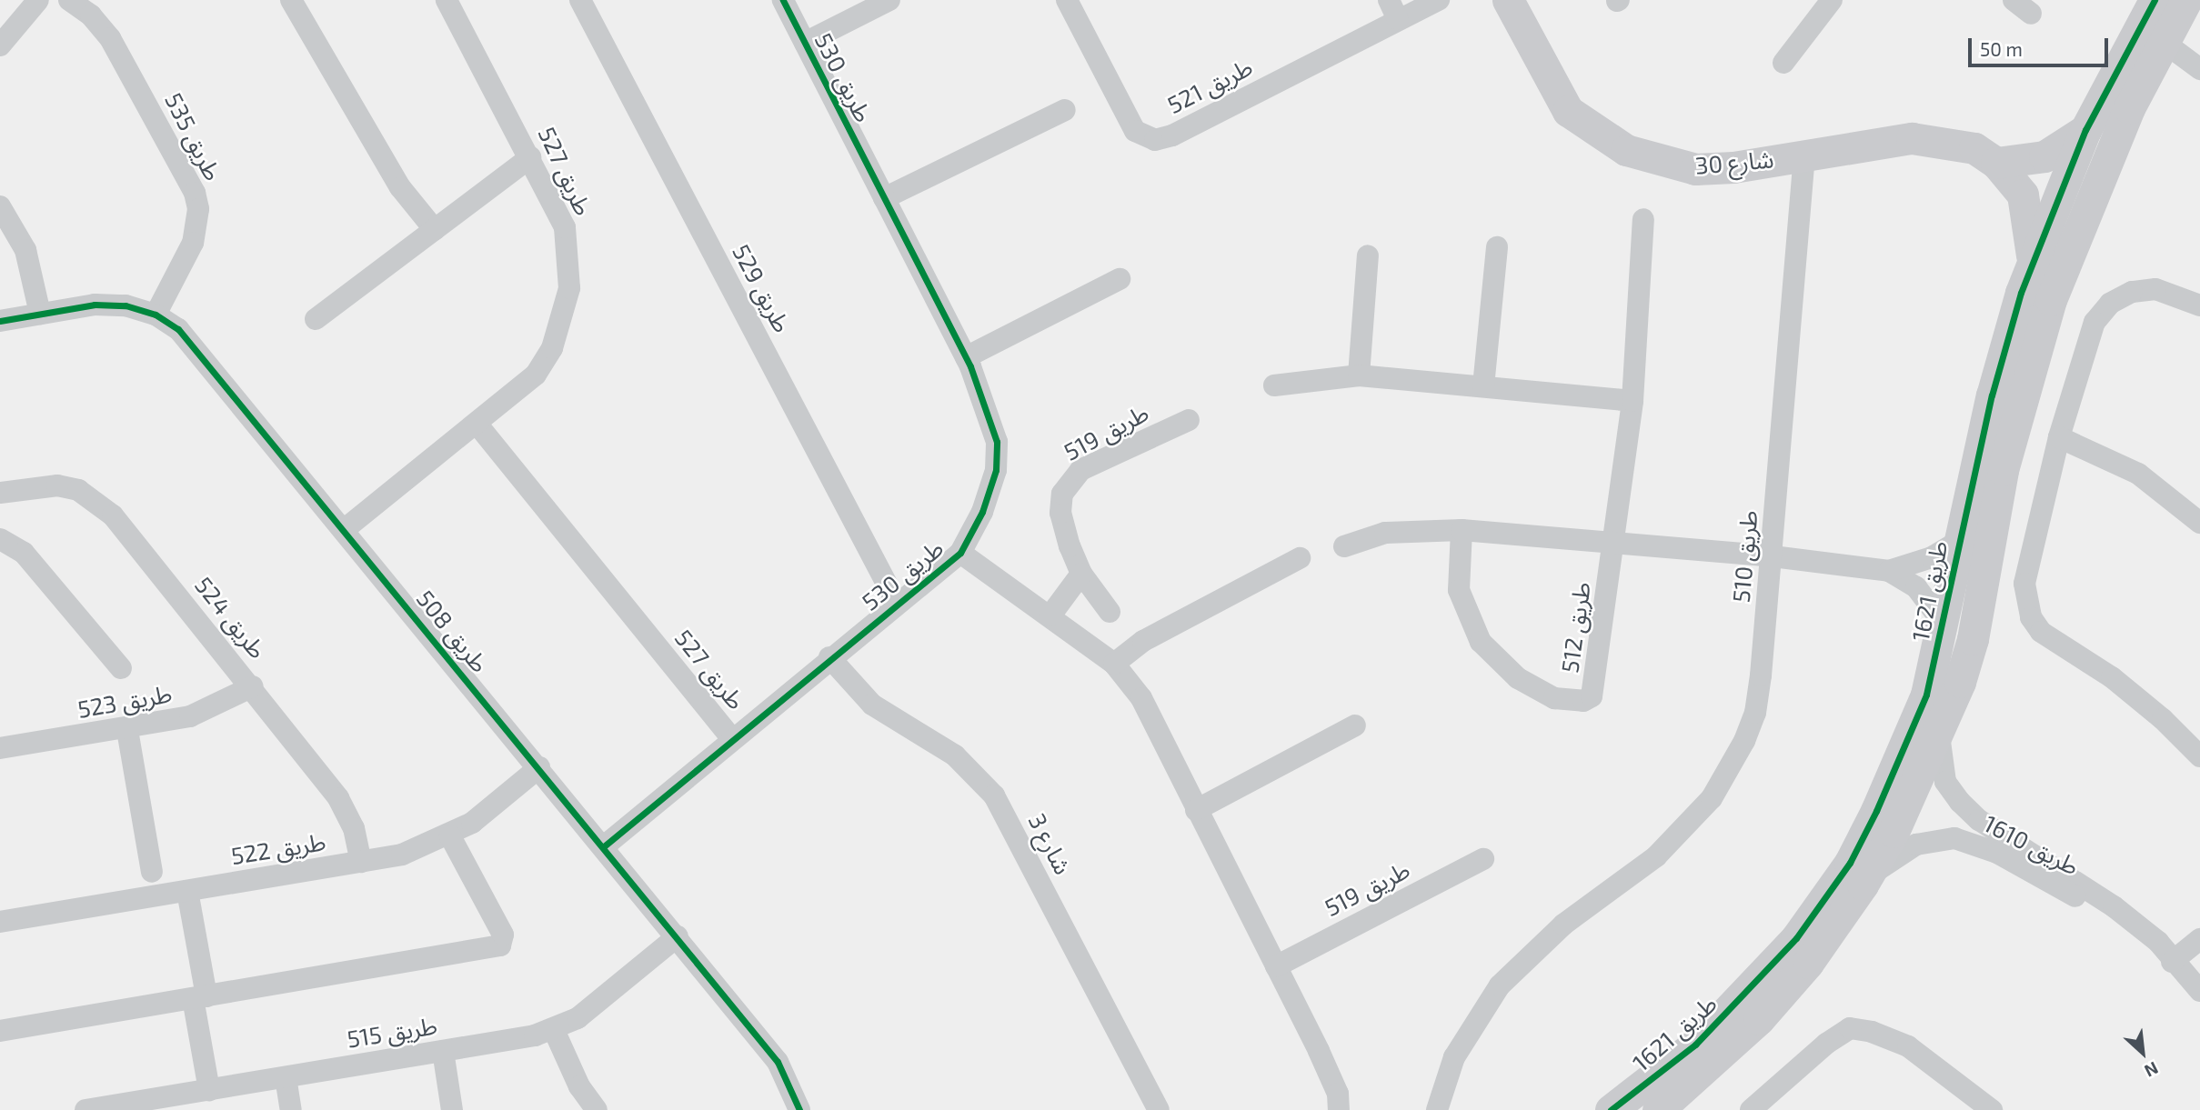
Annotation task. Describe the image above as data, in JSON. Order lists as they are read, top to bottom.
{
  "streets": {
    "street": [
      "طريق 530",
      "طريق 521",
      "طريق 535",
      "شارع 30",
      "طريق 527",
      "طريق 529",
      "طريق 519",
      "طريق 510",
      "طريق 1621",
      "طريق 524",
      "طريق 512",
      "طريق 508",
      "طريق 523",
      "شارع 3",
      "طريق 1610",
      "طريق 522",
      "طريق 515"
    ]
  },
  "crossings": [
    ["طريق 530", "طريق 527"],
    ["طريق 530", "طريق 529"],
    ["طريق 530", "طريق 508"],
    ["طريق 530", "شارع 3"],
    ["طريق 535", "طريق 508"],
    ["شارع 30", "طريق 510"],
    ["شارع 30", "طريق 1621"],
    ["طريق 527", "طريق 508"],
    ["طريق 1621", "طريق 1610"],
    ["طريق 524", "طريق 523"],
    ["طريق 524", "طريق 522"],
    ["طريق 508", "طريق 522"],
    ["طريق 508", "طريق 515"]
  ],
  "scale_bar": "50 m",
  "north": "bottom right"
}
